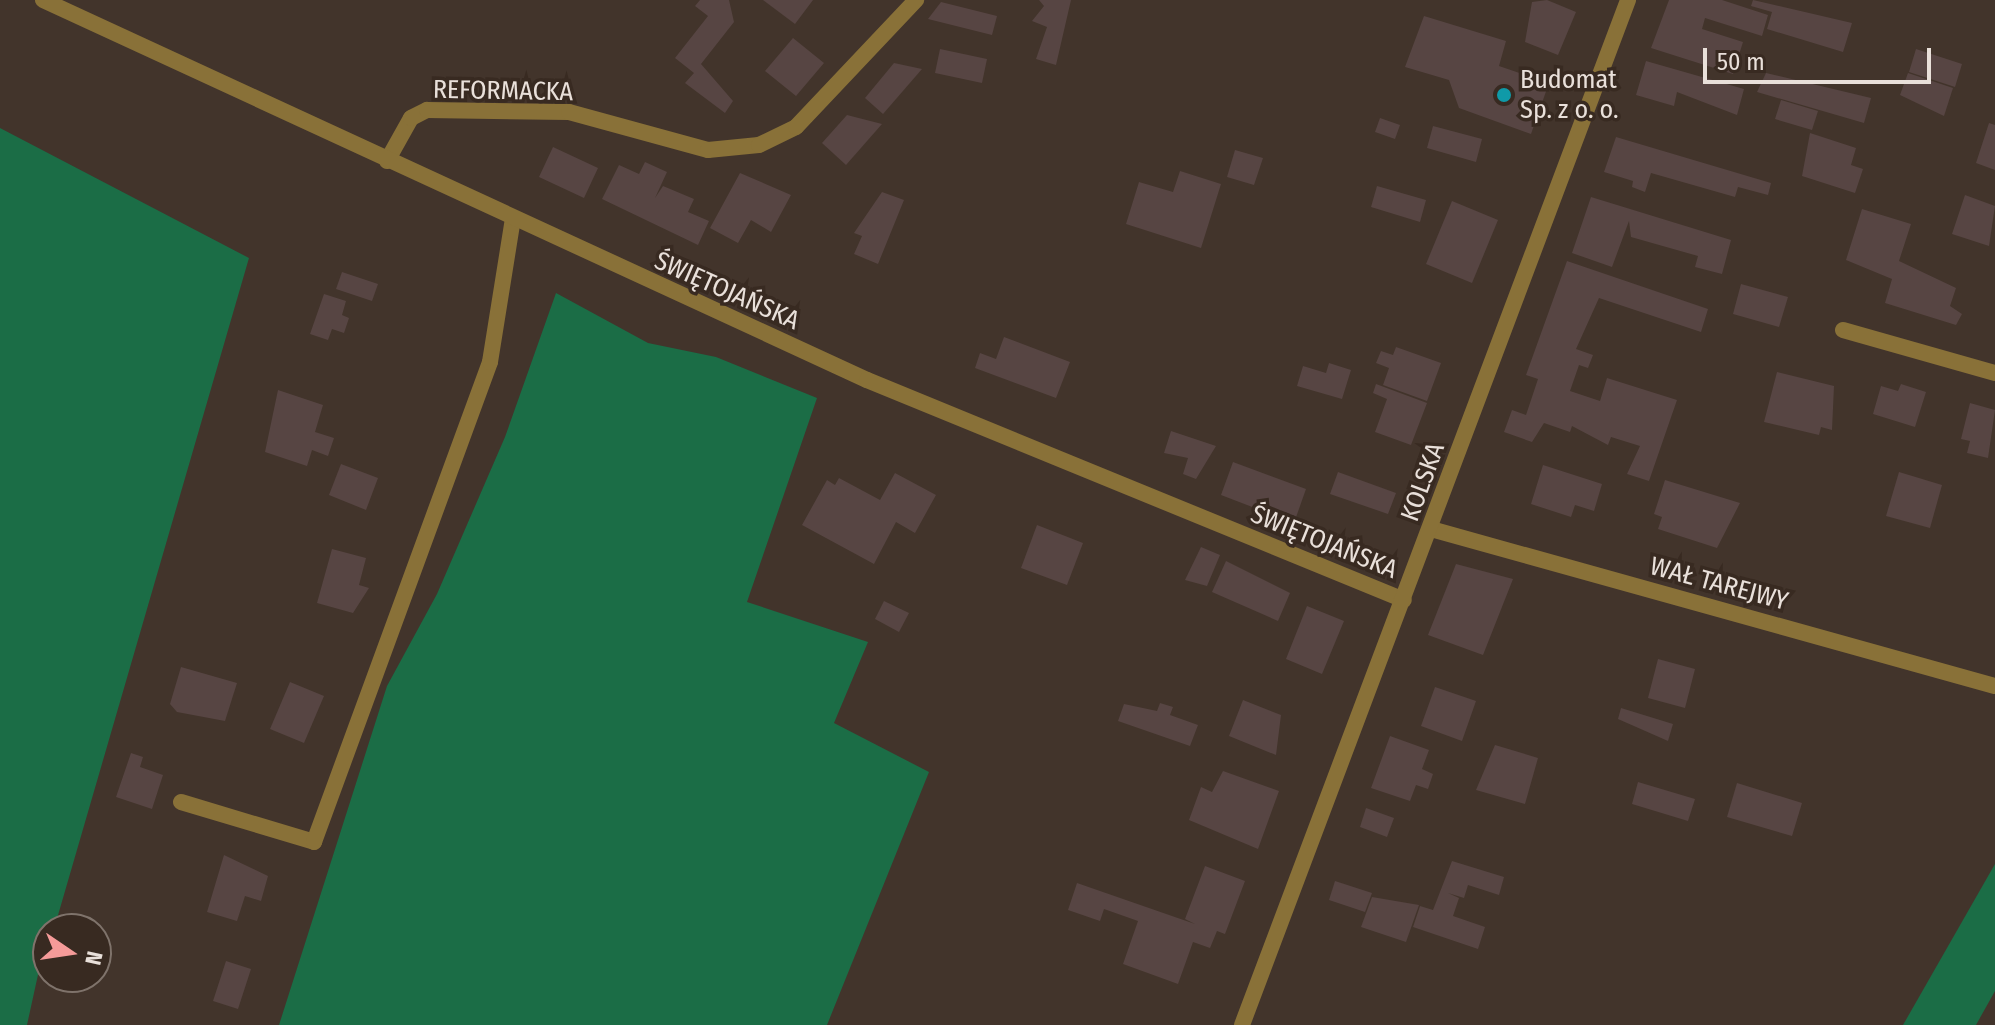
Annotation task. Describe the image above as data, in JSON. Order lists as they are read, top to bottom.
{
  "streets": {
    "street": [
      "REFORMACKA",
      "ŚWIĘTOJAŃSKA",
      "KOLSKA",
      "WAŁ TAREJWY"
    ]
  },
  "crossings": [
    ["REFORMACKA", "ŚWIĘTOJAŃSKA"],
    ["ŚWIĘTOJAŃSKA", "KOLSKA"],
    ["KOLSKA", "WAŁ TAREJWY"]
  ],
  "places": ["Budomat Sp. z o. o."],
  "scale_bar": "50 m",
  "north": "right"
}
